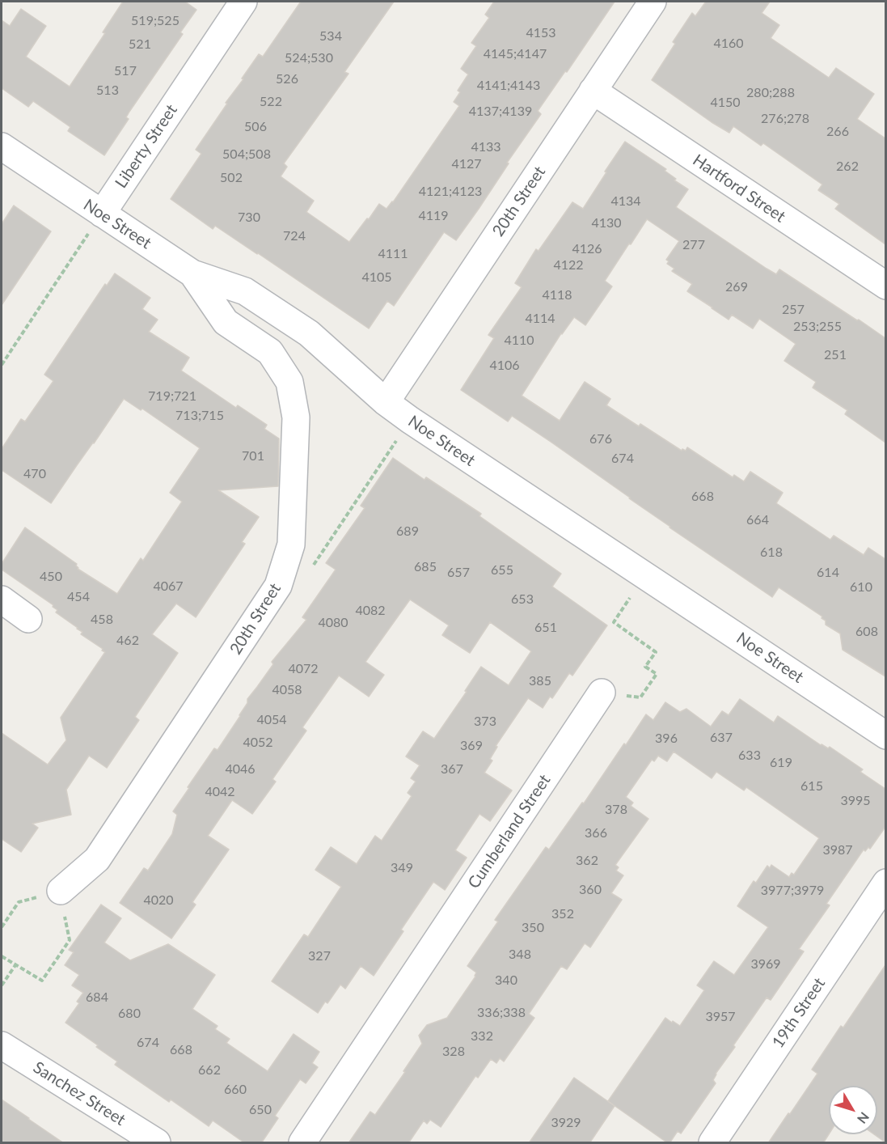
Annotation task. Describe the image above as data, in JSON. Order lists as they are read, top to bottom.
{
  "streets": {
    "street": [
      "Liberty Street",
      "Hartford Street",
      "20th Street",
      "Noe Street",
      "Cumberland Street",
      "19th Street",
      "Sanchez Street"
    ]
  },
  "crossings": [
    ["Liberty Street", "Noe Street"],
    ["Hartford Street", "20th Street"],
    ["20th Street", "Noe Street"]
  ],
  "house_numbers": [
    "519;525",
    "4153",
    "534",
    "4160",
    "521",
    "4145;4147",
    "524;530",
    "517",
    "526",
    "4141;4143",
    "513",
    "280;288",
    "522",
    "4150",
    "4137;4139",
    "276;278",
    "506",
    "266",
    "4133",
    "504;508",
    "4127",
    "262",
    "502",
    "4121;4123",
    "4134",
    "4119",
    "730",
    "4130",
    "724",
    "277",
    "4126",
    "4111",
    "4122",
    "4105",
    "269",
    "4118",
    "257",
    "4114",
    "253;255",
    "4110",
    "251",
    "4106",
    "719;721",
    "713;715",
    "676",
    "701",
    "674",
    "470",
    "668",
    "664",
    "689",
    "618",
    "685",
    "655",
    "657",
    "614",
    "450",
    "4067",
    "610",
    "454",
    "653",
    "4082",
    "458",
    "4080",
    "651",
    "608",
    "462",
    "4072",
    "385",
    "4058",
    "4054",
    "373",
    "637",
    "396",
    "4052",
    "369",
    "633",
    "619",
    "4046",
    "367",
    "615",
    "4042",
    "3995",
    "378",
    "366",
    "3987",
    "362",
    "349",
    "360",
    "3977;3979",
    "4020",
    "352",
    "350",
    "348",
    "327",
    "3969",
    "340",
    "684",
    "336;338",
    "680",
    "3957",
    "332",
    "674",
    "668",
    "328",
    "662",
    "660",
    "650",
    "3929"
  ],
  "north": "bottom right"
}
